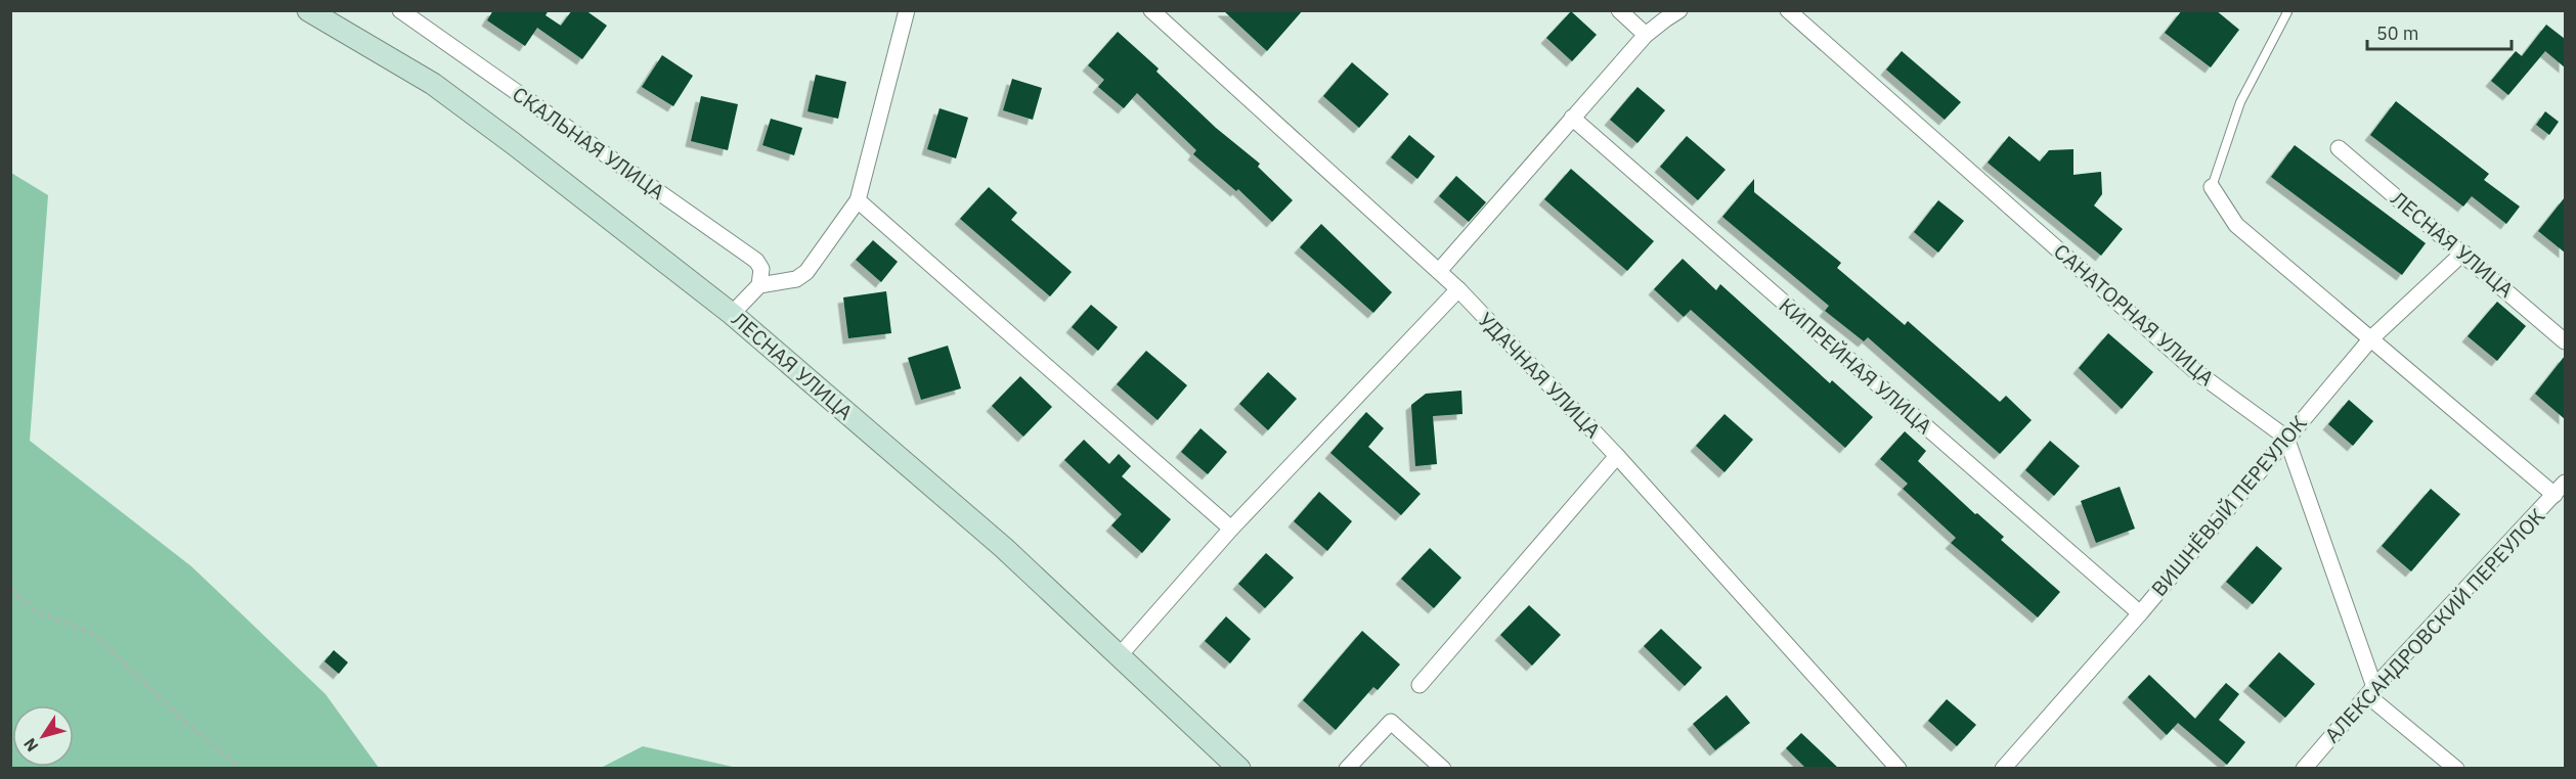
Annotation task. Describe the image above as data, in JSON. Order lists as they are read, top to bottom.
{
  "streets": {
    "main road": ["ЛЕСНАЯ УЛИЦА"],
    "street": [
      "СКАЛЬНАЯ УЛИЦА",
      "САНАТОРНАЯ УЛИЦА",
      "КИПРЕЙНАЯ УЛИЦА",
      "УДАЧНАЯ УЛИЦА",
      "ВИШНЁВЫЙ ПЕРЕУЛОК",
      "АЛЕКСАНДРОВСКИЙ ПЕРЕУЛОК"
    ]
  },
  "crossings": [
    ["ЛЕСНАЯ УЛИЦА", "ВИШНЁВЫЙ ПЕРЕУЛОК"],
    ["САНАТОРНАЯ УЛИЦА", "ВИШНЁВЫЙ ПЕРЕУЛОК"],
    ["КИПРЕЙНАЯ УЛИЦА", "ВИШНЁВЫЙ ПЕРЕУЛОК"]
  ],
  "scale_bar": "50 m",
  "north": "bottom left"
}
